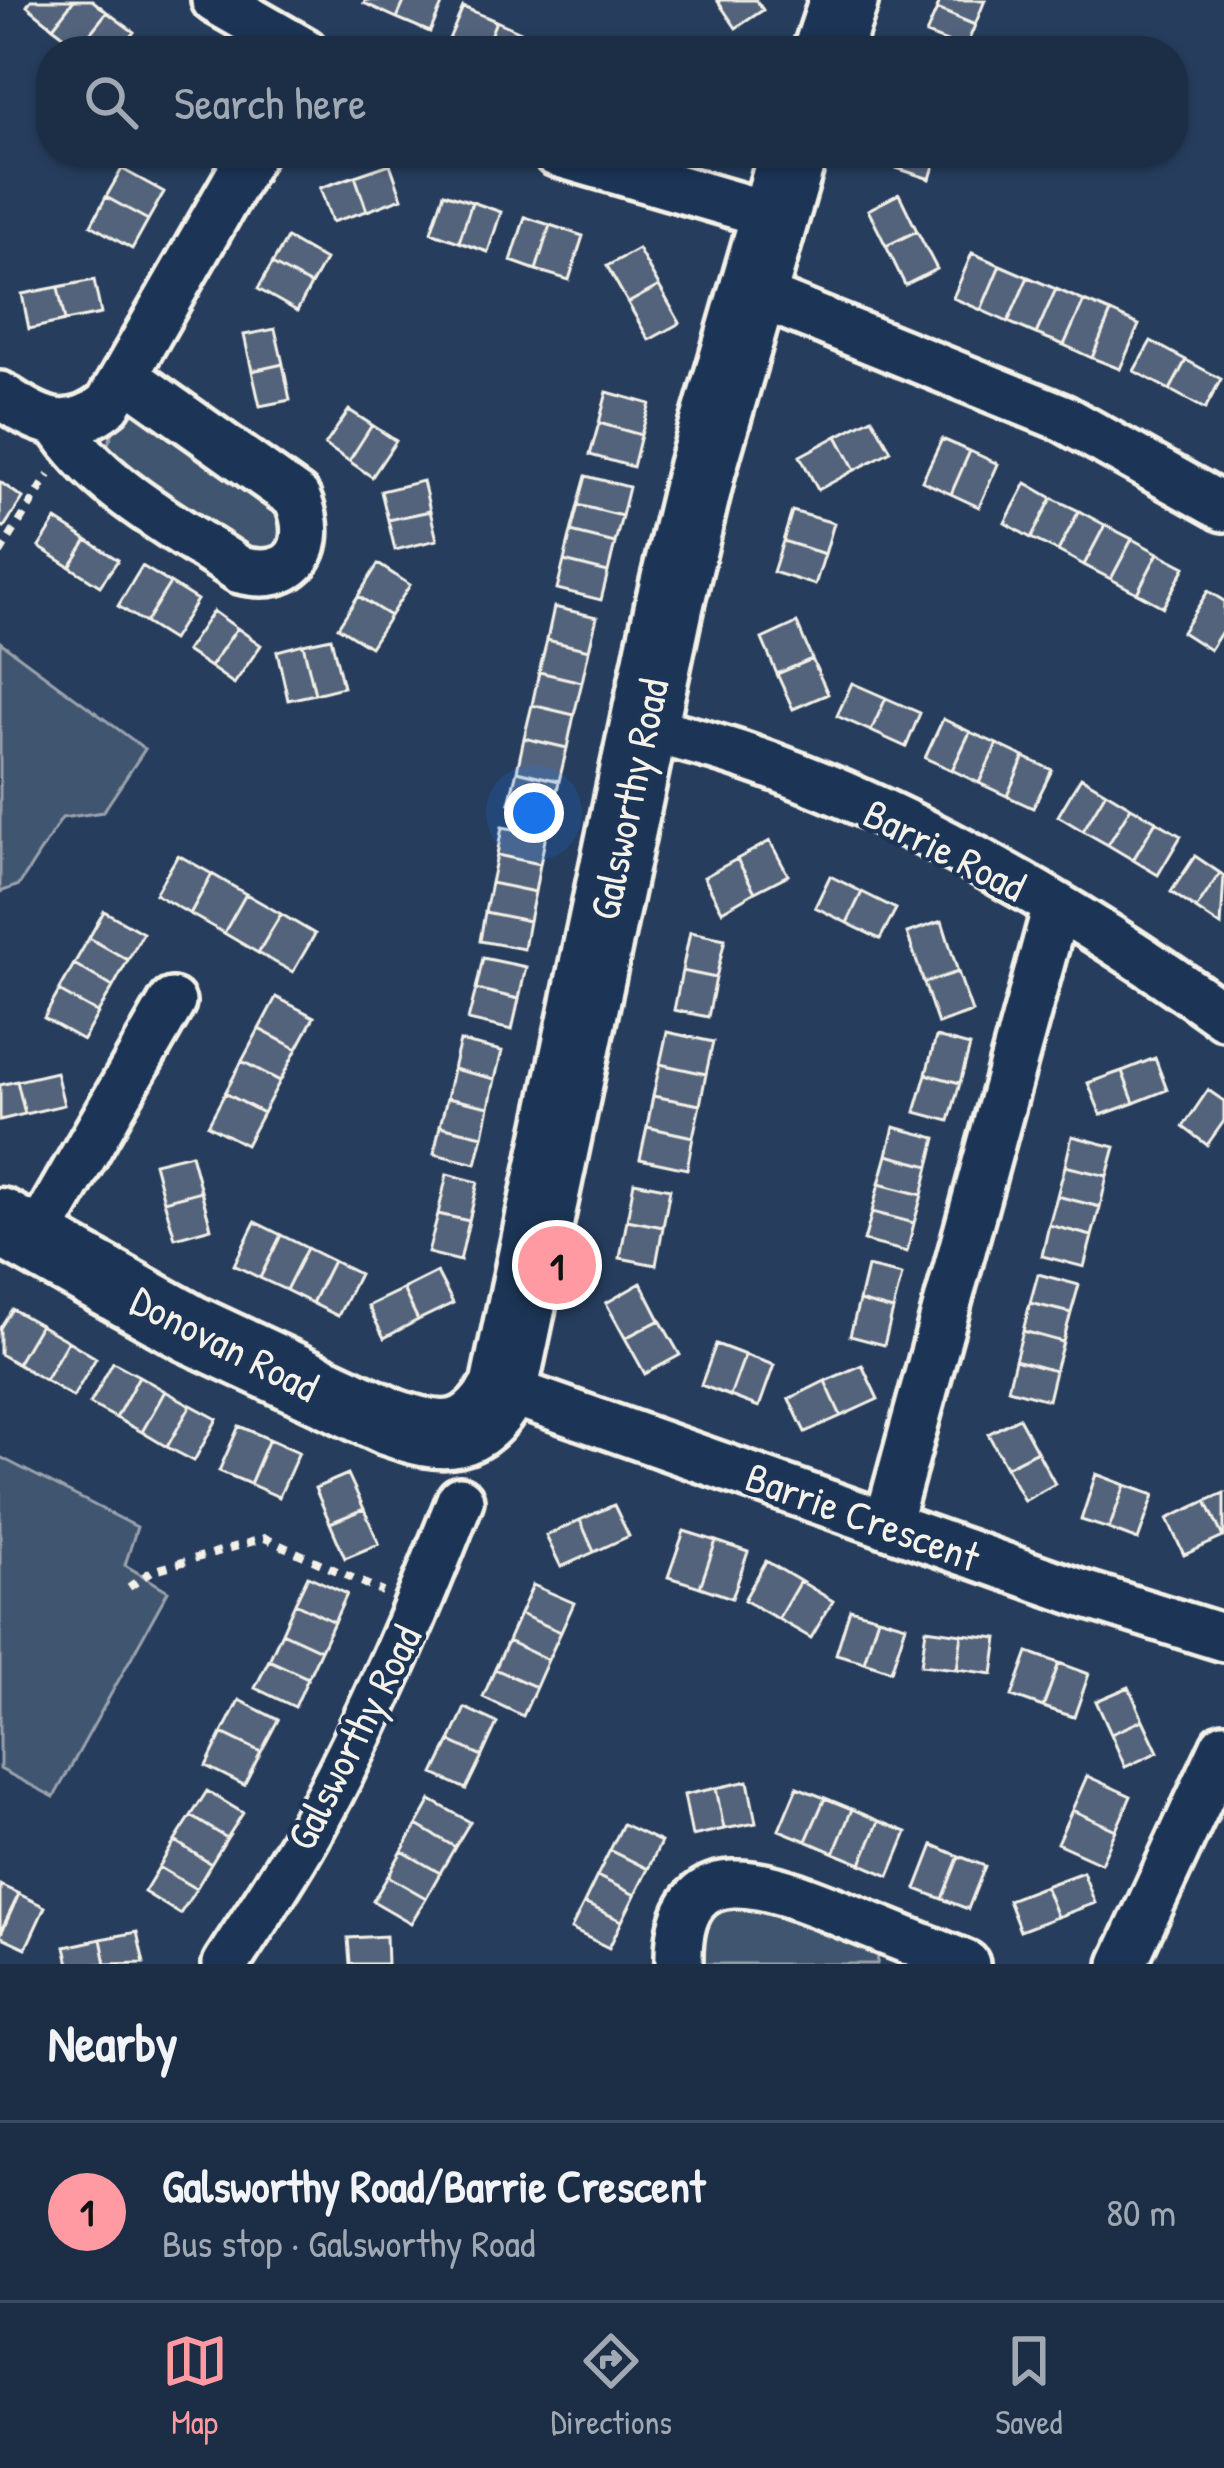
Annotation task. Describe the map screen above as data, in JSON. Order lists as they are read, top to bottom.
{
  "streets": {
    "street": [
      "Galsworthy Road",
      "Barrie Road",
      "Donovan Road",
      "Barrie Crescent"
    ]
  },
  "crossings": [
    ["Galsworthy Road", "Barrie Road"],
    ["Galsworthy Road", "Donovan Road"],
    ["Galsworthy Road", "Barrie Crescent"],
    ["Donovan Road", "Barrie Crescent"]
  ],
  "page": {
    "search": "Search here",
    "pins": "1",
    "heading": "Nearby",
    "list": [
      {
        "mark": "1",
        "name": "Galsworthy Road/Barrie Crescent",
        "note": "Bus stop · Galsworthy Road",
        "value": "80 m"
      }
    ],
    "nav": ["Map", "Directions", "Saved"]
  }
}
